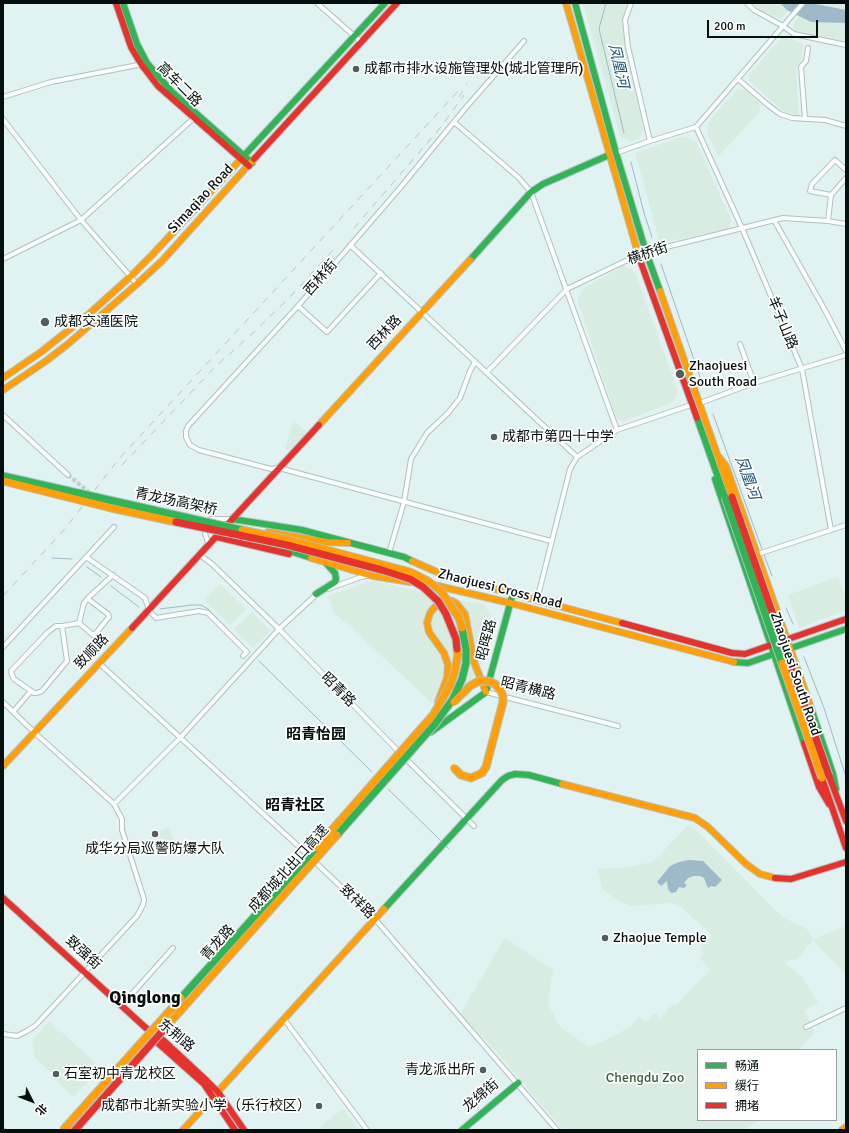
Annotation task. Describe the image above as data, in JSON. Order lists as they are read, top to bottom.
{
  "streets": {
    "main road": [
      "高车二路",
      "Simaqiao Road",
      "西林路",
      "青龙场高架桥",
      "Zhaojuesi Cross Road",
      "昭晖路",
      "致顺路",
      "Zhaojuesi South Road",
      "昭青横路",
      "成都城北出口高速",
      "青龙路",
      "致强街",
      "东荆路",
      "龙绵街"
    ],
    "street": [
      "横桥街",
      "西林街",
      "羊子山路",
      "昭青路",
      "致祥路"
    ]
  },
  "crossings": [
    ["高车二路", "Simaqiao Road"],
    ["横桥街", "羊子山路"],
    ["横桥街", "Zhaojuesi South Road"],
    ["西林街", "西林路"],
    ["西林路", "Zhaojuesi Cross Road"],
    ["西林路", "致顺路"],
    ["西林路", "Zhaojuesi South Road"],
    ["西林路", "昭青路"],
    ["青龙场高架桥", "成都城北出口高速"],
    ["Zhaojuesi Cross Road", "昭晖路"],
    ["Zhaojuesi Cross Road", "Zhaojuesi South Road"],
    ["昭晖路", "昭青横路"],
    ["致顺路", "昭青路"],
    ["致顺路", "致祥路"],
    ["昭青横路", "昭青路"],
    ["昭青横路", "青龙路"],
    ["昭青路", "青龙路"],
    ["致祥路", "青龙路"],
    ["致祥路", "龙绵街"],
    ["青龙路", "东荆路"],
    ["致强街", "东荆路"]
  ],
  "districts": ["昭青怡园", "昭青社区", "Qinglong"],
  "water": ["凤凰河"],
  "parks": ["Chengdu Zoo"],
  "places": [
    "成都市排水设施管理处(城北管理所)",
    "成都交通医院",
    "Zhaojuesi South Road",
    "成都市第四十中学",
    "成华分局巡警防爆大队",
    "Zhaojue Temple",
    "青龙派出所",
    "石室初中青龙校区",
    "成都市北新实验小学（乐行校区）"
  ],
  "legend": ["畅通", "缓行", "拥堵"],
  "scale_bar": "200 m",
  "north": "bottom right"
}
